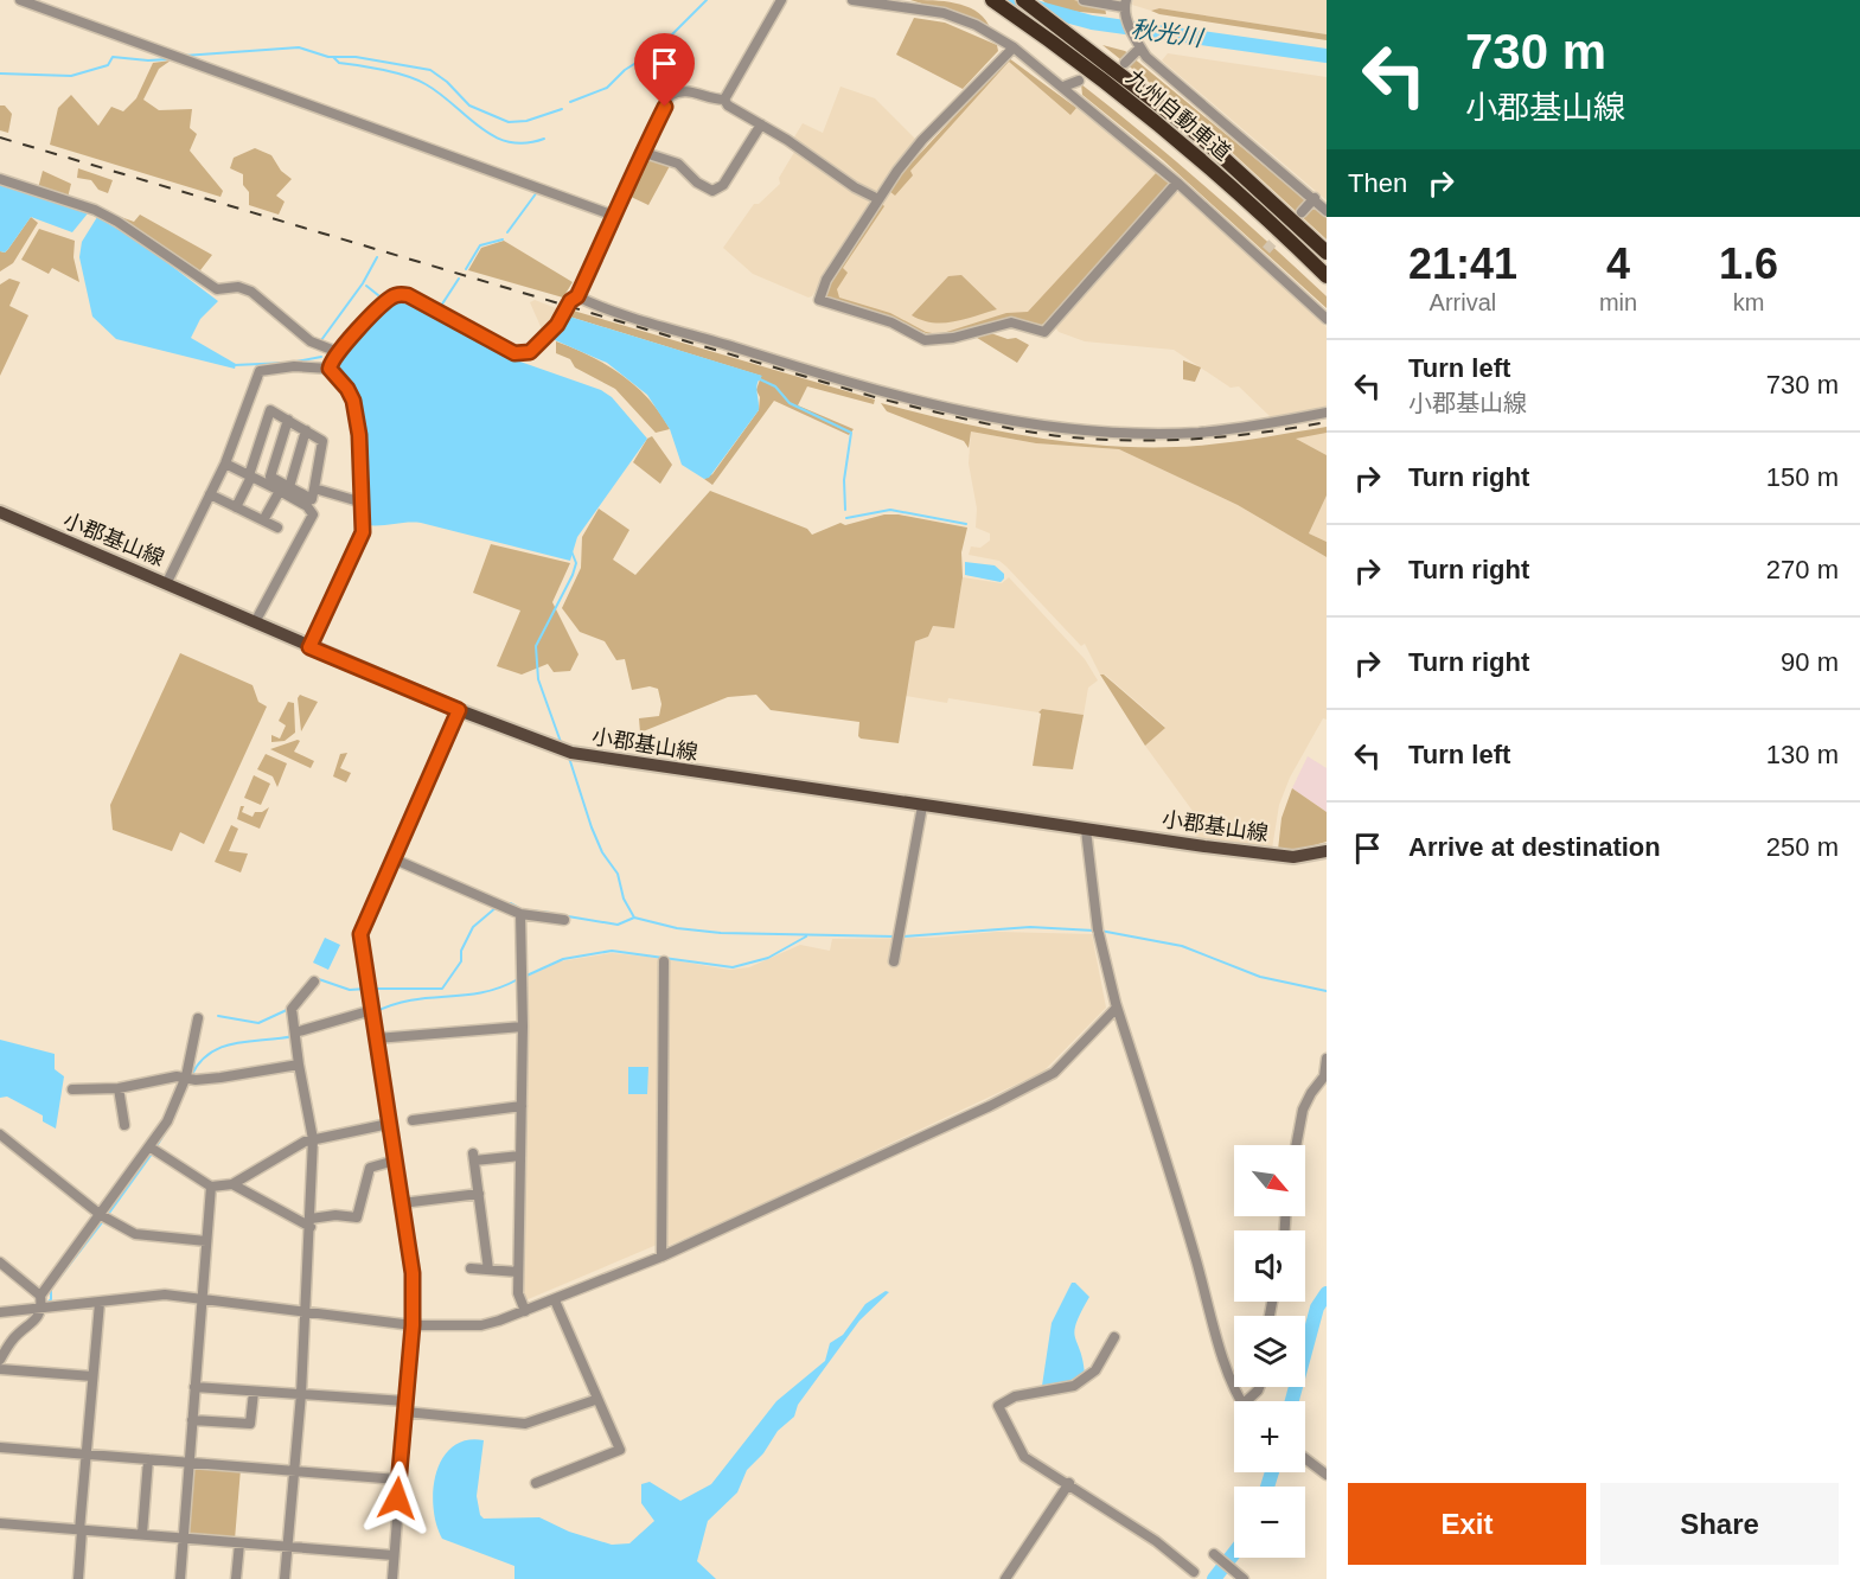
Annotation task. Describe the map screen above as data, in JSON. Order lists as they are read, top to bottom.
{
  "streets": {
    "highway": ["九州自動車道"],
    "main road": ["小郡基山線"]
  },
  "water": ["秋光川"],
  "north": "bottom right",
  "page": {
    "turn": ["730 m", "小郡基山線"],
    "then": "Then",
    "eta": [
      "21:41",
      "Arrival",
      "4",
      "min",
      "1.6",
      "km"
    ],
    "list": [
      {
        "name": "Turn left",
        "note": "小郡基山線",
        "value": "730 m"
      },
      {
        "name": "Turn right",
        "value": "150 m"
      },
      {
        "name": "Turn right",
        "value": "270 m"
      },
      {
        "name": "Turn right",
        "value": "90 m"
      },
      {
        "name": "Turn left",
        "value": "130 m"
      },
      {
        "name": "Arrive at destination",
        "value": "250 m"
      }
    ],
    "map_buttons": ["+", "−"],
    "buttons": ["Exit", "Share"]
  }
}
